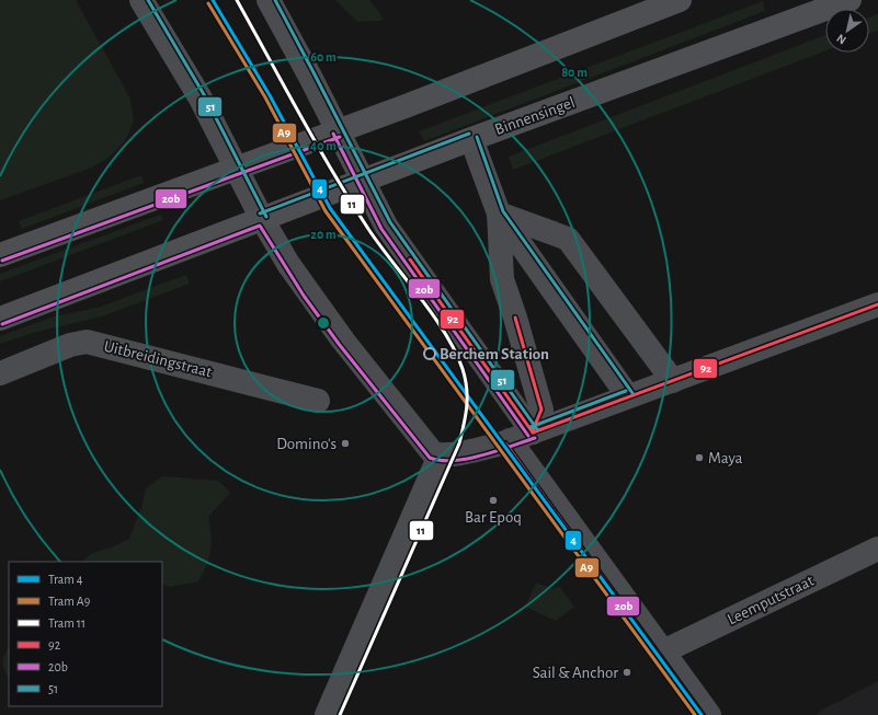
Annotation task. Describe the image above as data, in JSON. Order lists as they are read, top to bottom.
{
  "streets": {
    "main road": ["Binnensingel"],
    "street": ["Uitbreidingstraat", "Leemputstraat"]
  },
  "places": [
    "Berchem Station",
    "Domino's",
    "Maya",
    "Bar Epoq",
    "Sail & Anchor"
  ],
  "lines": [
    "tram line 4",
    "tram line 11",
    "transit line 51",
    "tram line A9",
    "transit line 20b",
    "transit line 92"
  ],
  "legend": [
    "Tram 4",
    "Tram A9",
    "Tram 11",
    "92",
    "20b",
    "51"
  ],
  "north": "bottom left",
  "rings": [
    "60 m",
    "80 m",
    "40 m",
    "20 m"
  ]
}
